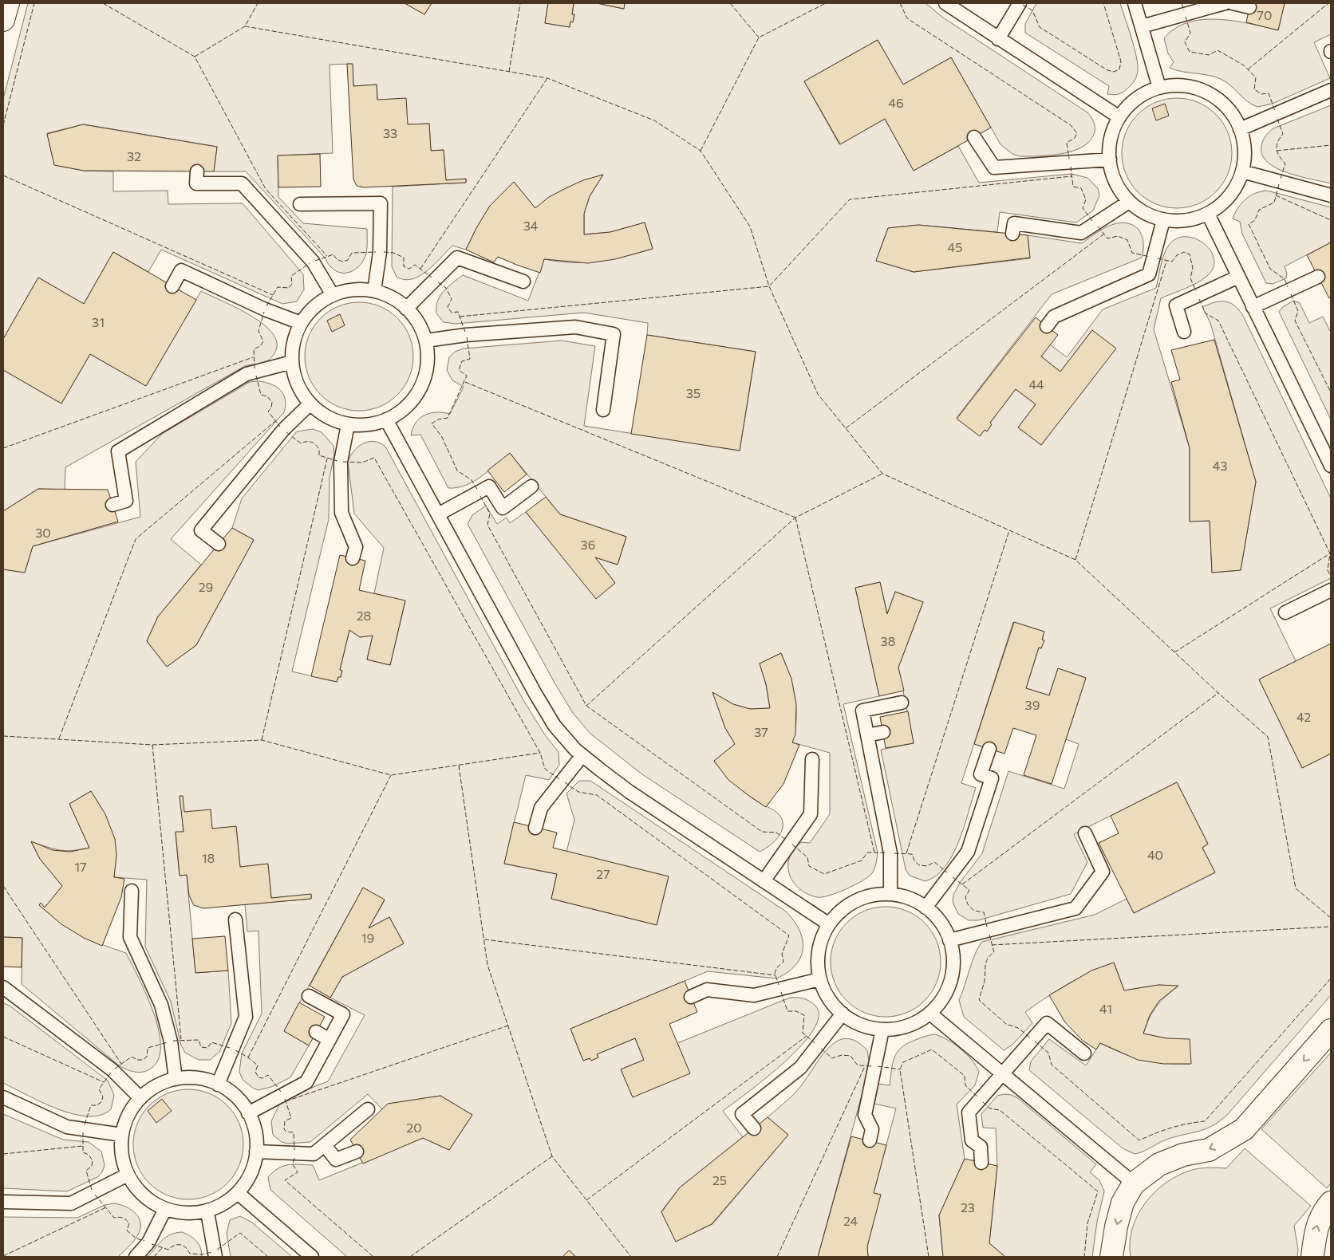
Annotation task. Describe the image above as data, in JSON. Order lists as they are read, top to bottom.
{
  "house_numbers": [
    "70",
    "46",
    "33",
    "32",
    "34",
    "45",
    "31",
    "44",
    "35",
    "43",
    "30",
    "36",
    "29",
    "28",
    "38",
    "39",
    "42",
    "37",
    "40",
    "18",
    "17",
    "27",
    "19",
    "41",
    "20",
    "25",
    "23",
    "24"
  ]
}
